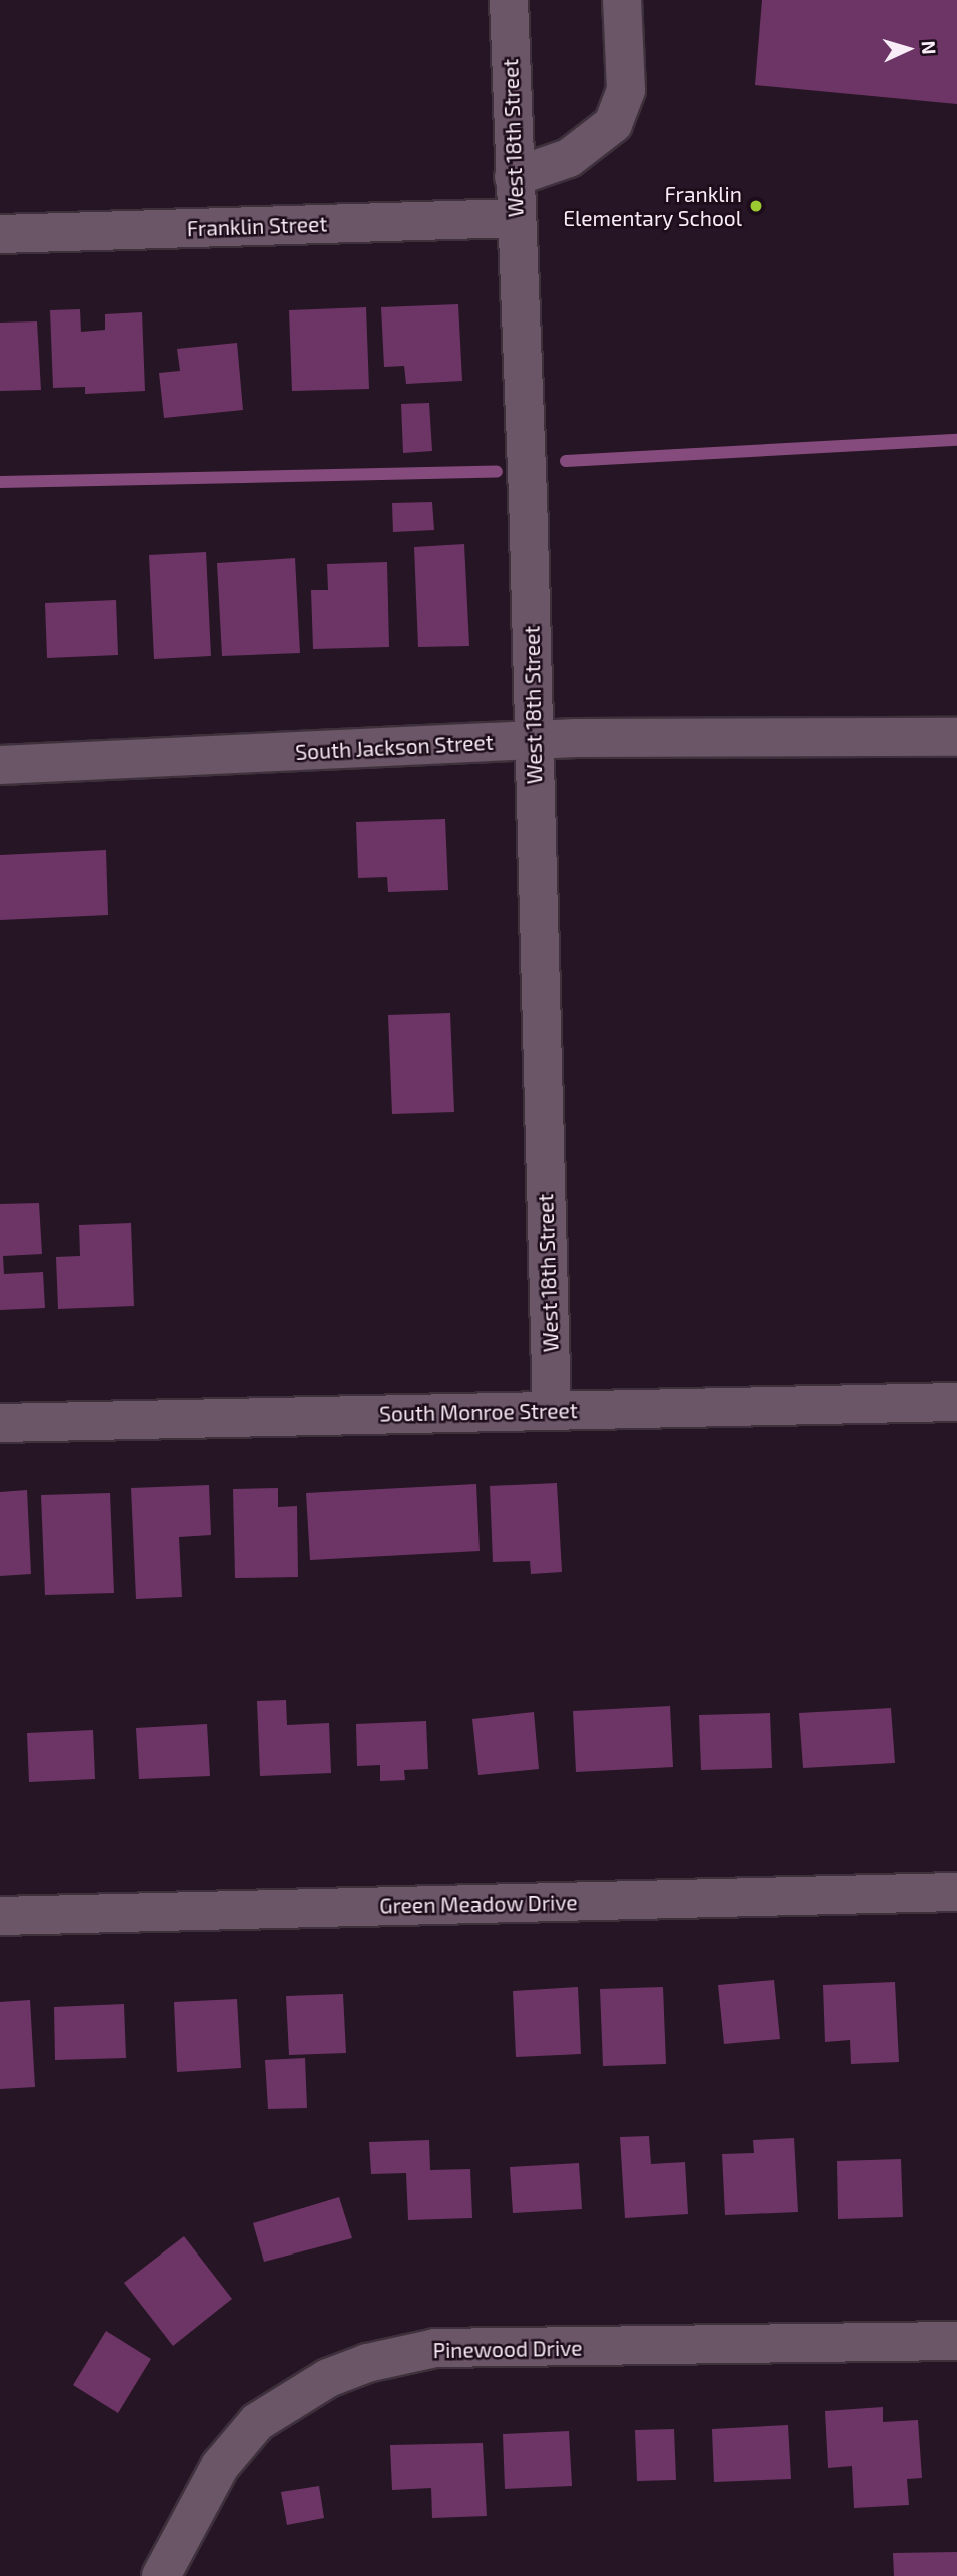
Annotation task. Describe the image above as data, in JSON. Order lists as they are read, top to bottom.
{
  "streets": {
    "street": [
      "West 18th Street",
      "Franklin Street",
      "South Jackson Street",
      "South Monroe Street",
      "Green Meadow Drive",
      "Pinewood Drive"
    ]
  },
  "crossings": [
    ["West 18th Street", "Franklin Street"],
    ["West 18th Street", "South Jackson Street"],
    ["West 18th Street", "South Monroe Street"]
  ],
  "places": ["Franklin Elementary School"],
  "north": "right"
}
